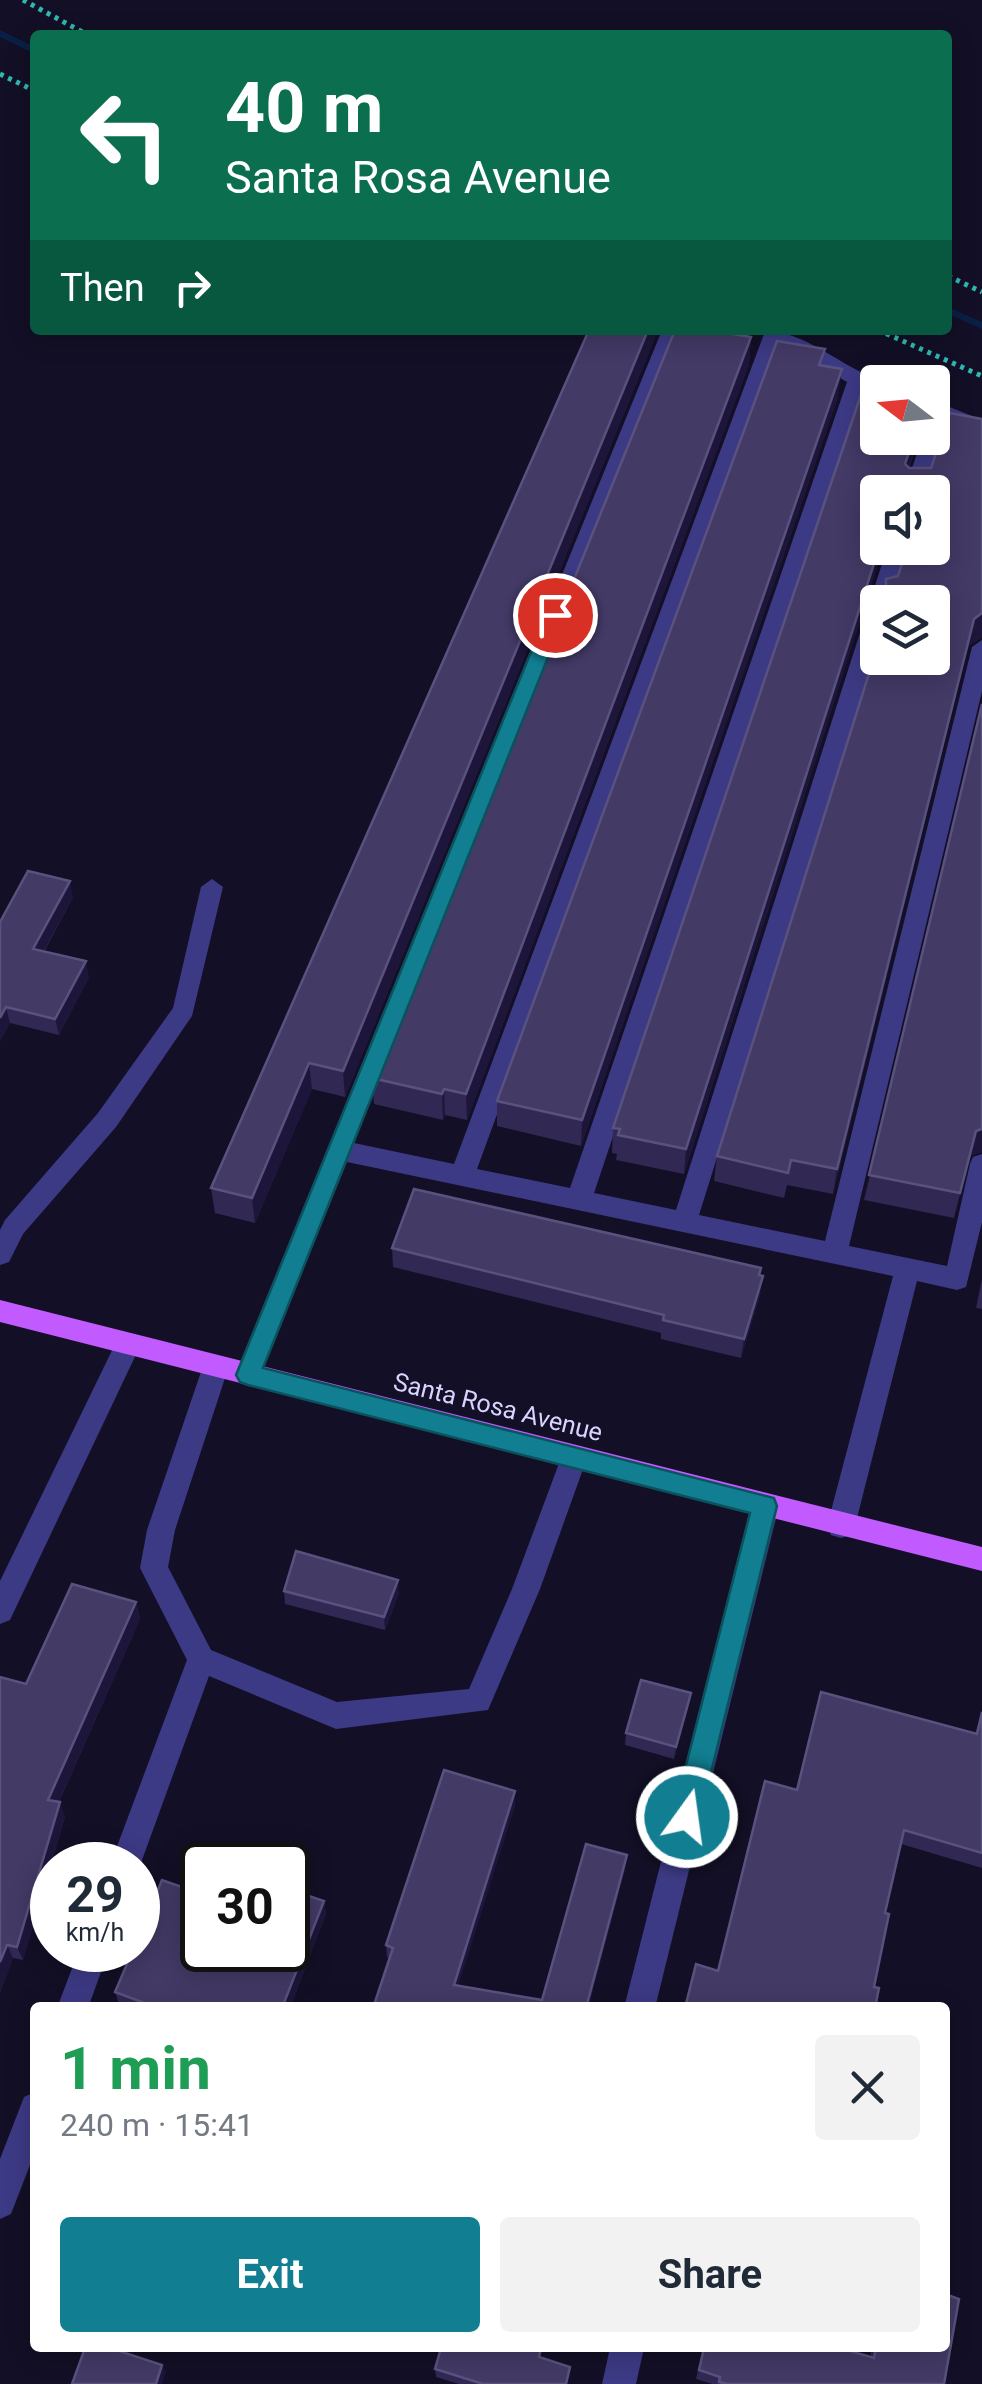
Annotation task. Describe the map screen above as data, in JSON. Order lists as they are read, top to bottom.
{
  "streets": {
    "main road": ["Santa Rosa Avenue"]
  },
  "north": "left",
  "page": {
    "turn": ["40 m", "Santa Rosa Avenue"],
    "then": "Then",
    "speed": "29 km/h",
    "limit": "30",
    "heading": ["1 min", "240 m · 15:41"],
    "buttons": ["Exit", "Share"]
  }
}
